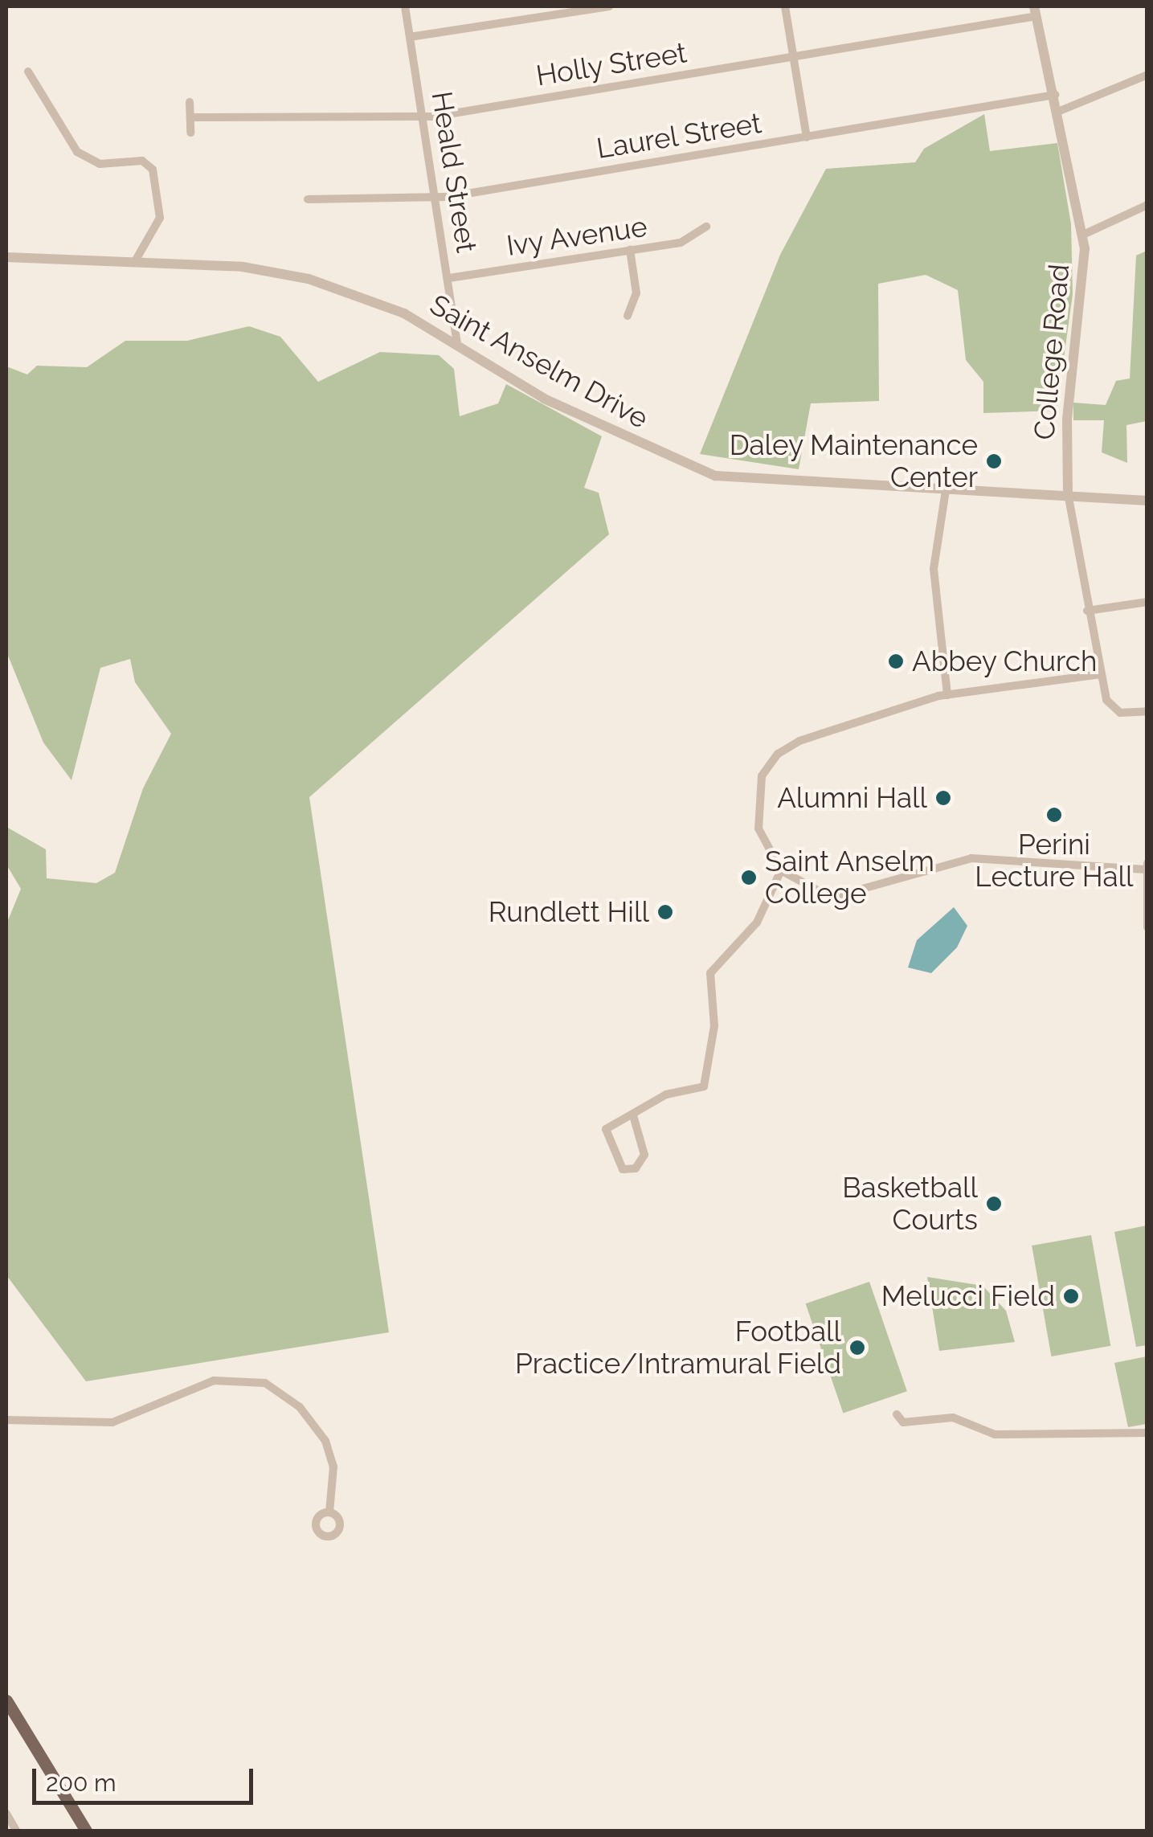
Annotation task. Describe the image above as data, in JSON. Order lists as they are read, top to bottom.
{
  "streets": {
    "street": [
      "Holly Street",
      "Laurel Street",
      "Heald Street",
      "Ivy Avenue",
      "College Road",
      "Saint Anselm Drive"
    ]
  },
  "crossings": [
    ["Holly Street", "Heald Street"],
    ["Holly Street", "College Road"],
    ["Laurel Street", "Heald Street"],
    ["Laurel Street", "College Road"],
    ["Heald Street", "Ivy Avenue"],
    ["Heald Street", "Saint Anselm Drive"],
    ["College Road", "Saint Anselm Drive"]
  ],
  "places": [
    "Daley Maintenance Center",
    "Abbey Church",
    "Alumni Hall",
    "Perini Lecture Hall",
    "Saint Anselm College",
    "Rundlett Hill",
    "Basketball Courts",
    "Melucci Field",
    "Football Practice/Intramural Field"
  ],
  "scale_bar": "200 m"
}
